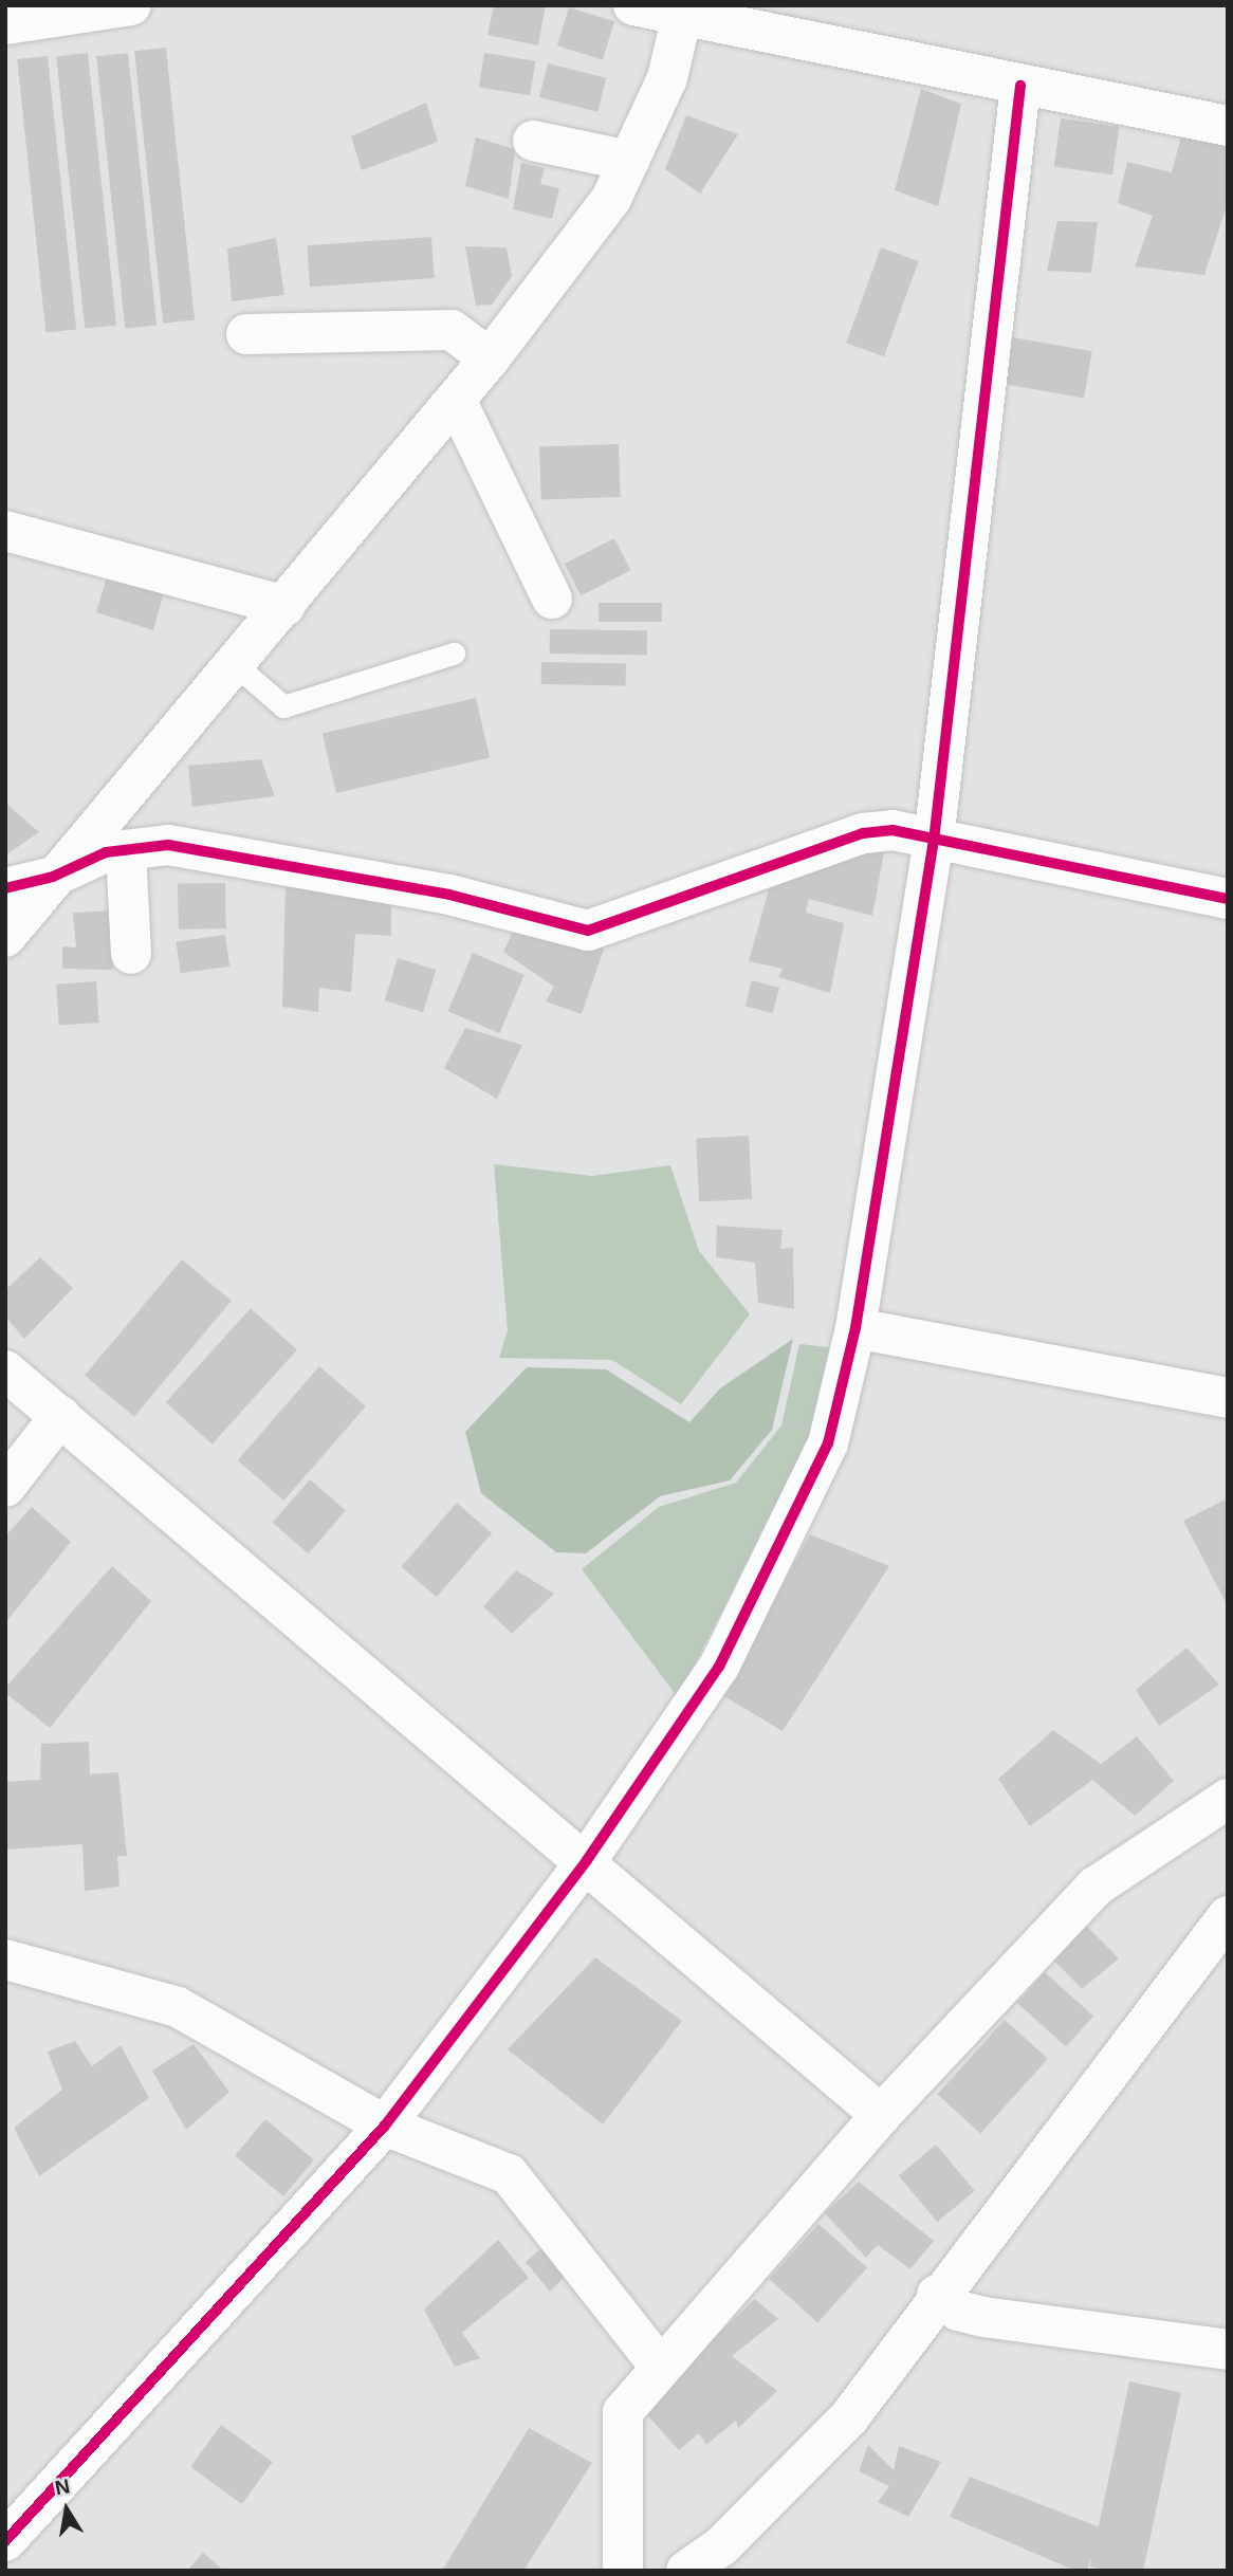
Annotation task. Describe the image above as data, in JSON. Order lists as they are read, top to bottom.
{
  "north": "top"
}
